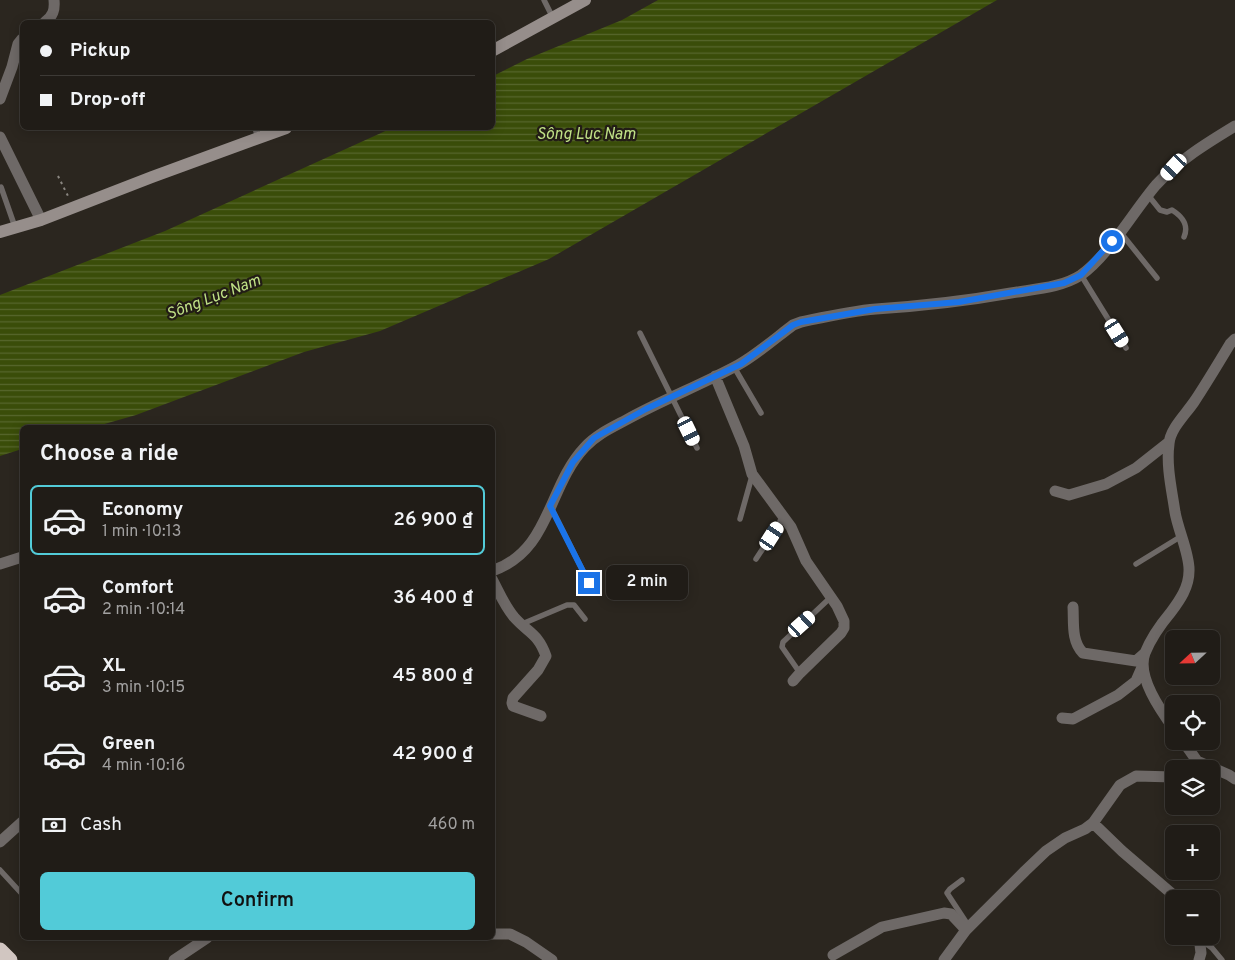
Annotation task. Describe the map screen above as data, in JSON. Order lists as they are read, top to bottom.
{
  "water": ["Sông Lục Nam"],
  "north": "left",
  "page": {
    "banner": ["Pickup", "Drop-off"],
    "heading": "Choose a ride",
    "list": [
      {
        "name": "Economy",
        "note": "1 min · 10:13",
        "value": "26 900 ₫"
      },
      {
        "name": "Comfort",
        "note": "2 min · 10:14",
        "value": "36 400 ₫"
      },
      {
        "name": "XL",
        "note": "3 min · 10:15",
        "value": "45 800 ₫"
      },
      {
        "name": "Green",
        "note": "4 min · 10:16",
        "value": "42 900 ₫"
      }
    ],
    "bubble": "2 min",
    "map_buttons": ["+", "−"],
    "pay": ["Cash", "460 m"],
    "buttons": "Confirm"
  }
}
